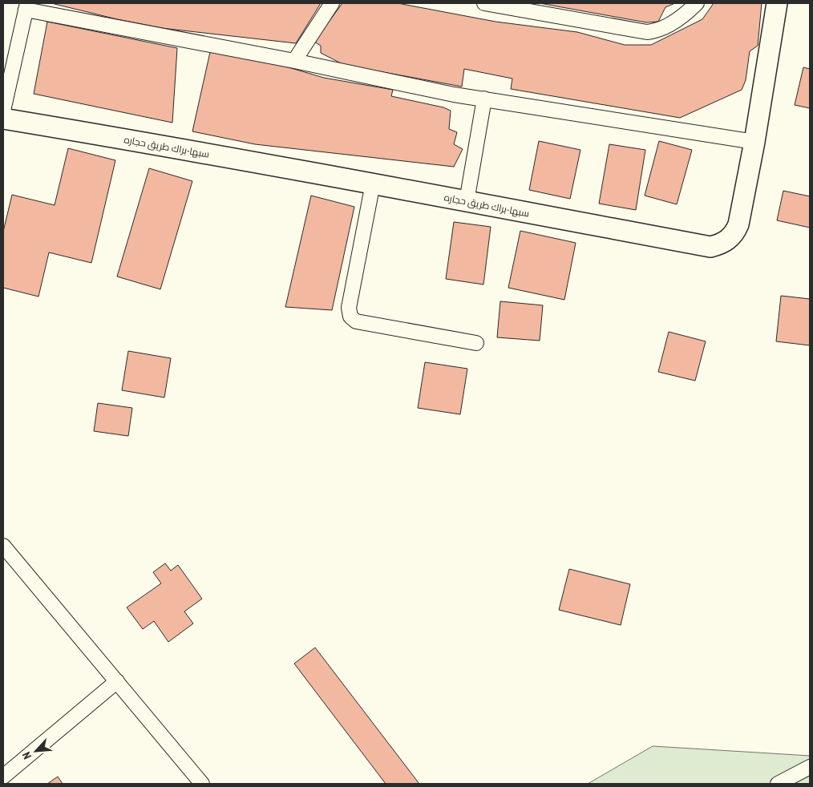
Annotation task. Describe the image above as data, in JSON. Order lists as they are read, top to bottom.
{
  "streets": {
    "main road": ["سبها-براك طريق حجاره"]
  },
  "north": "bottom left"
}
